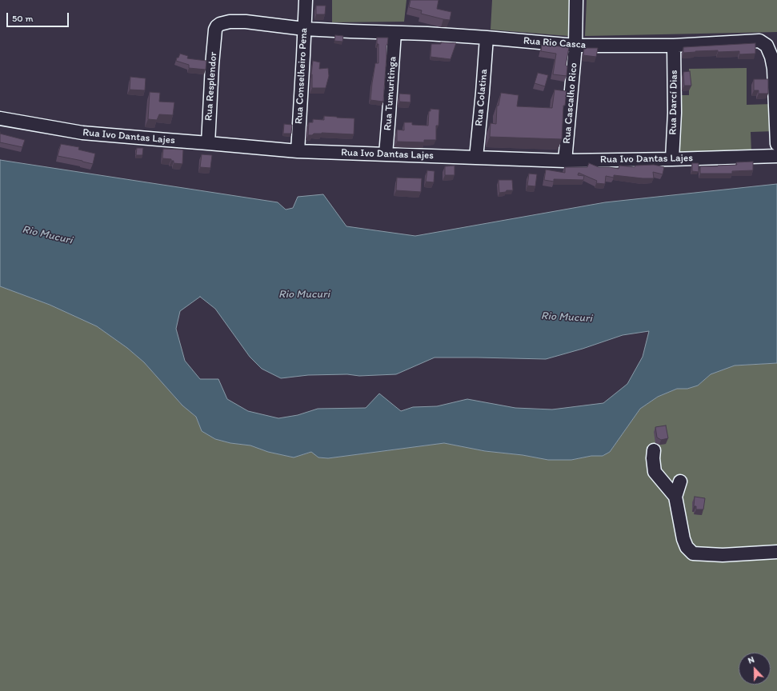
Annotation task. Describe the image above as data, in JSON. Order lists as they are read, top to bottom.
{
  "streets": {
    "street": [
      "Rua Rio Casca",
      "Rua Conselheiro Pena",
      "Rua Resplendor",
      "Rua Tumuritinga",
      "Rua Colatina",
      "Rua Darcí Dias",
      "Rua Cascalho Rico",
      "Rua Ivo Dantas Lajes"
    ]
  },
  "crossings": [
    ["Rua Rio Casca", "Rua Conselheiro Pena"],
    ["Rua Rio Casca", "Rua Resplendor"],
    ["Rua Rio Casca", "Rua Tumuritinga"],
    ["Rua Rio Casca", "Rua Colatina"],
    ["Rua Rio Casca", "Rua Darcí Dias"],
    ["Rua Rio Casca", "Rua Cascalho Rico"],
    ["Rua Conselheiro Pena", "Rua Ivo Dantas Lajes"],
    ["Rua Resplendor", "Rua Ivo Dantas Lajes"],
    ["Rua Tumuritinga", "Rua Ivo Dantas Lajes"],
    ["Rua Colatina", "Rua Ivo Dantas Lajes"],
    ["Rua Darcí Dias", "Rua Ivo Dantas Lajes"],
    ["Rua Cascalho Rico", "Rua Ivo Dantas Lajes"]
  ],
  "water": ["Rio Mucuri"],
  "scale_bar": "50 m",
  "north": "top"
}
